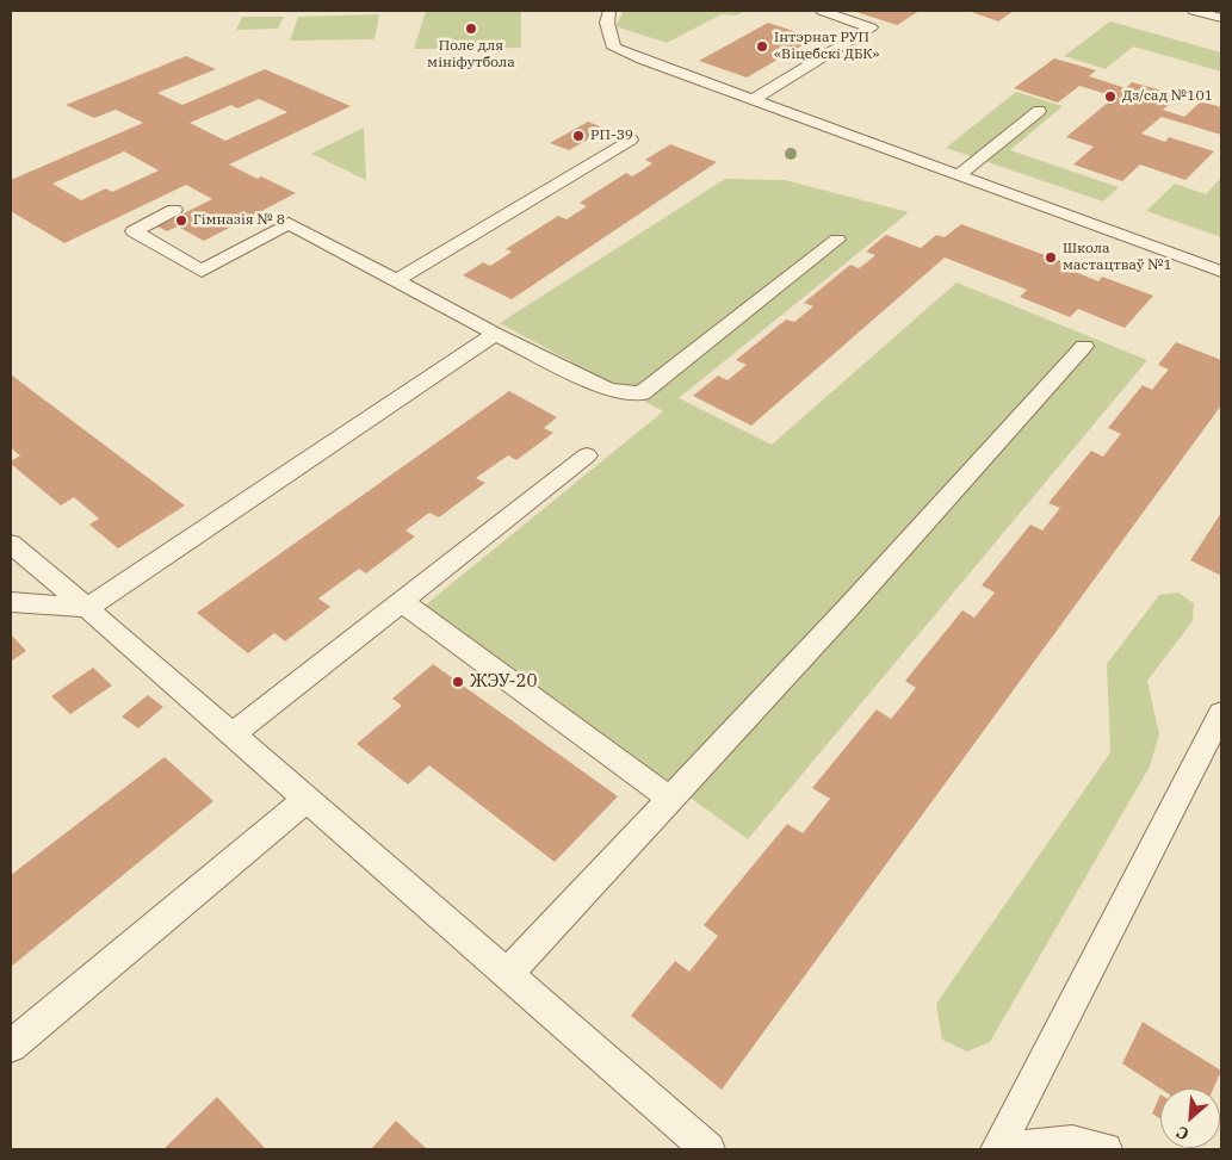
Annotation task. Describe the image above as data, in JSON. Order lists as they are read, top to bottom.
{
  "places": [
    "Поле для мініфутбола",
    "Інтэрнат РУП «Віцебскі ДБК»",
    "Дз/сад №101",
    "РП-39",
    "Гімназія № 8",
    "Школа мастацтваў №1",
    "ЖЭУ-20"
  ],
  "north": "bottom left"
}
